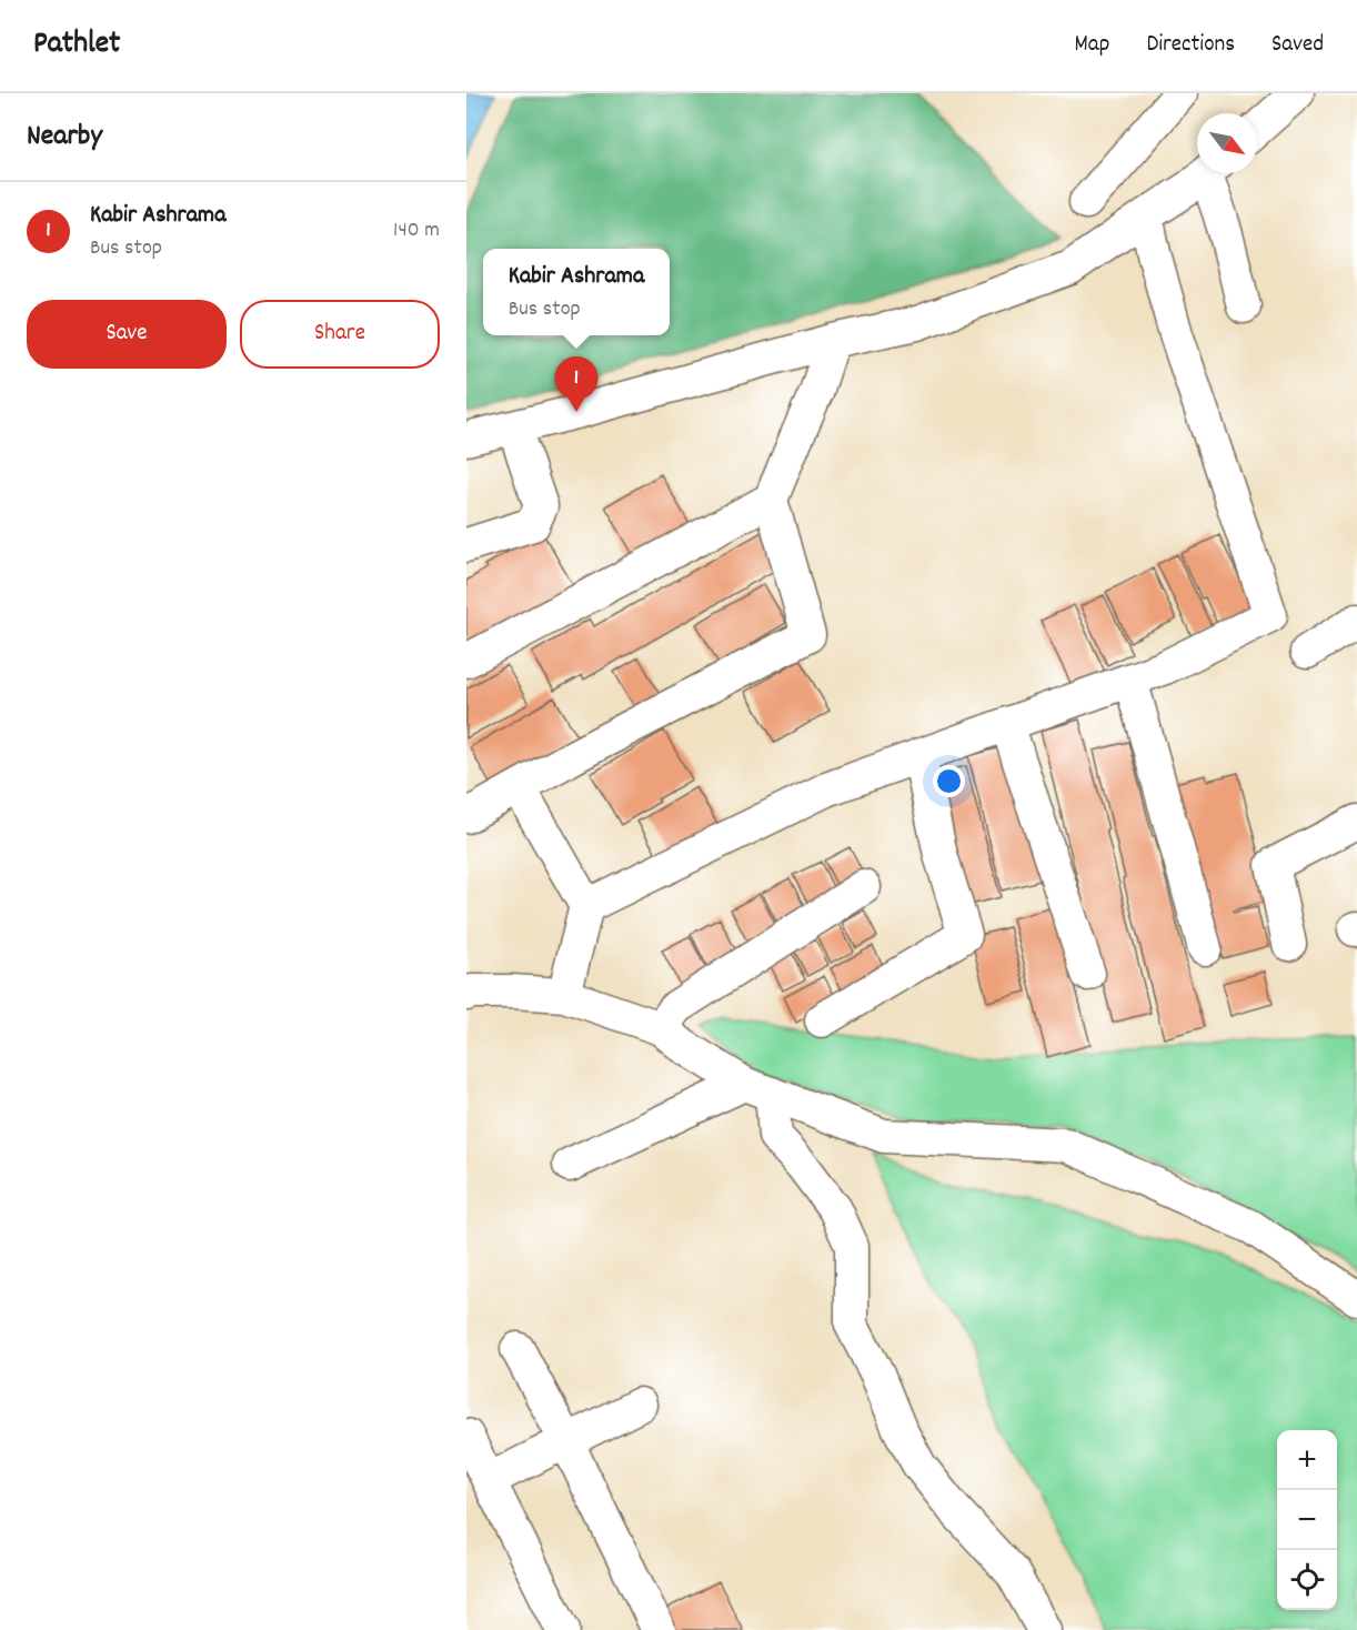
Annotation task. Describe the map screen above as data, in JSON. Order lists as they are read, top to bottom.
{
  "north": "bottom right",
  "page": {
    "header": "Pathlet",
    "nav": ["Map", "Directions", "Saved"],
    "heading": "Nearby",
    "list": [
      {
        "mark": "1",
        "name": "Kabir Ashrama",
        "note": "Bus stop",
        "value": "140 m"
      }
    ],
    "popup": ["Kabir Ashrama", "Bus stop"],
    "buttons": ["Save", "Share"],
    "pins": "1",
    "map_buttons": ["+", "−"]
  }
}
